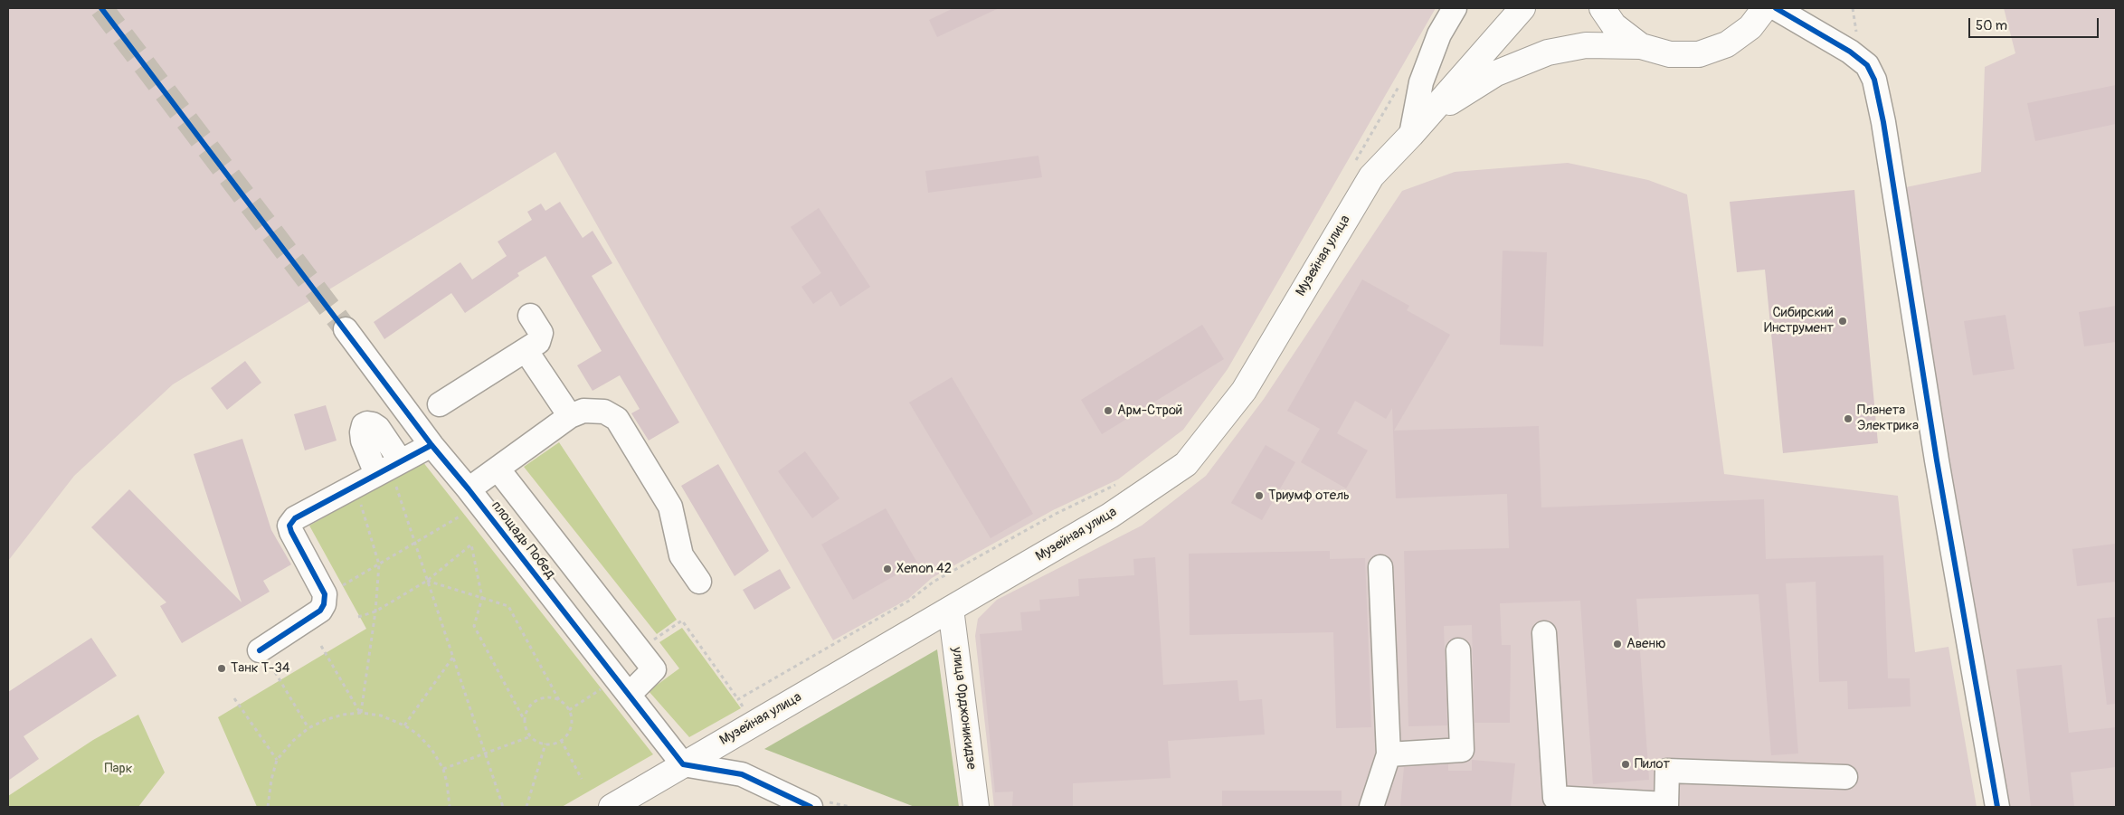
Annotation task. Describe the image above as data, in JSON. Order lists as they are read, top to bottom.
{
  "streets": {
    "main road": ["Музейная улица", "улица Орджоникидзе"],
    "street": ["площадь Побед"]
  },
  "crossings": [
    ["Музейная улица", "площадь Побед"],
    ["Музейная улица", "улица Орджоникидзе"]
  ],
  "parks": ["Парк"],
  "places": [
    "Сибирский Инструмент",
    "Арм-Строй",
    "Планета Электрика",
    "Триумф отель",
    "Xenon 42",
    "Авеню",
    "Танк Т-34",
    "Пилот"
  ],
  "scale_bar": "50 m"
}
